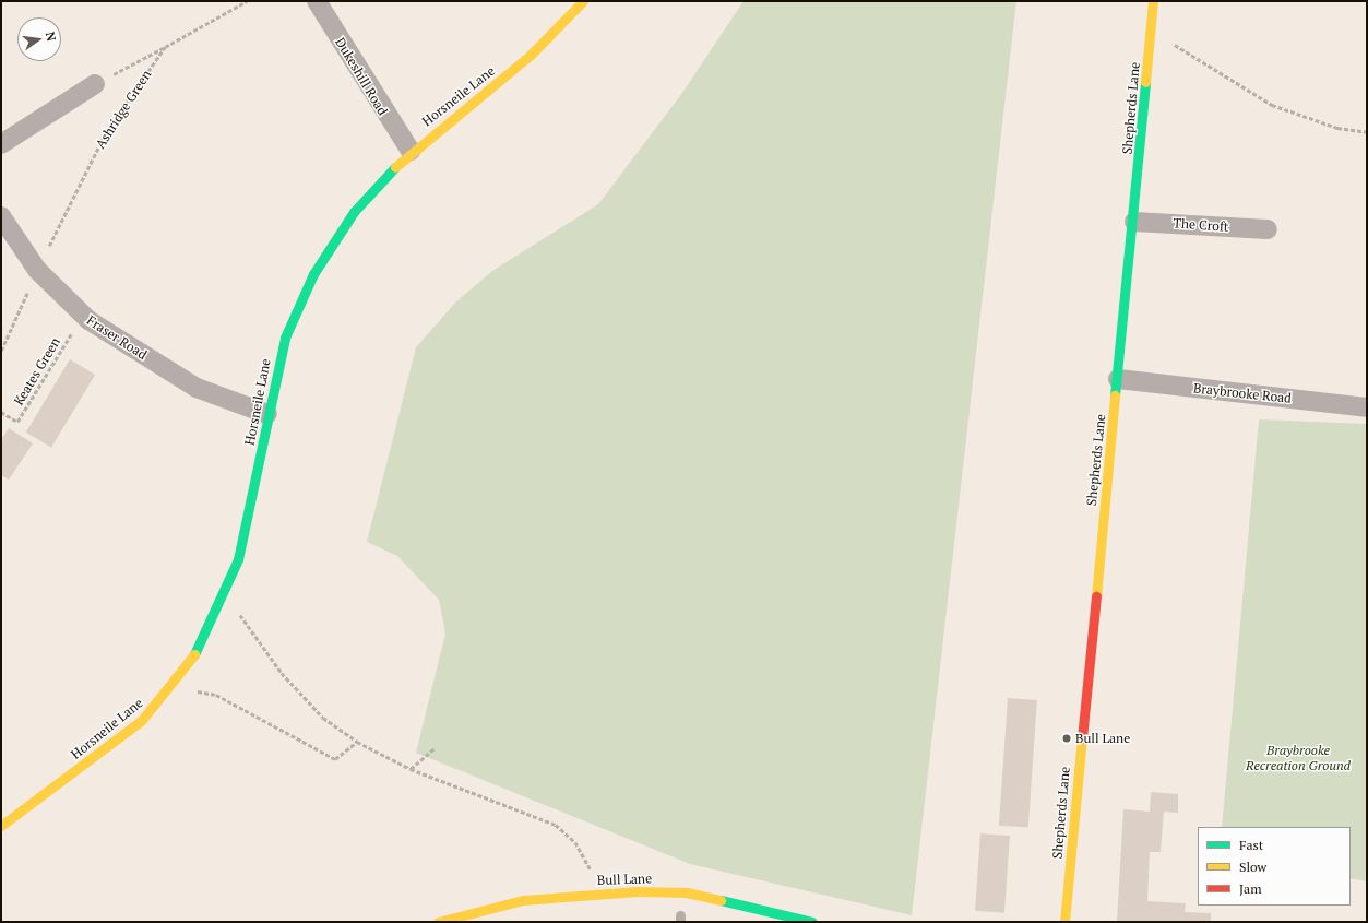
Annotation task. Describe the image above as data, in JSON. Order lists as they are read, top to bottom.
{
  "streets": {
    "street": [
      "Dukeshill Road",
      "Horsneile Lane",
      "Shepherds Lane",
      "The Croft",
      "Fraser Road",
      "Braybrooke Road",
      "Bull Lane"
    ],
    "path": ["Ashridge Green", "Keates Green"]
  },
  "crossings": [
    ["Dukeshill Road", "Horsneile Lane"],
    ["Horsneile Lane", "Fraser Road"],
    ["Shepherds Lane", "The Croft"],
    ["Shepherds Lane", "Braybrooke Road"],
    ["Fraser Road", "Keates Green"]
  ],
  "parks": ["Braybrooke Recreation Ground"],
  "places": ["Bull Lane"],
  "legend": ["Fast", "Slow", "Jam"],
  "north": "right"
}
